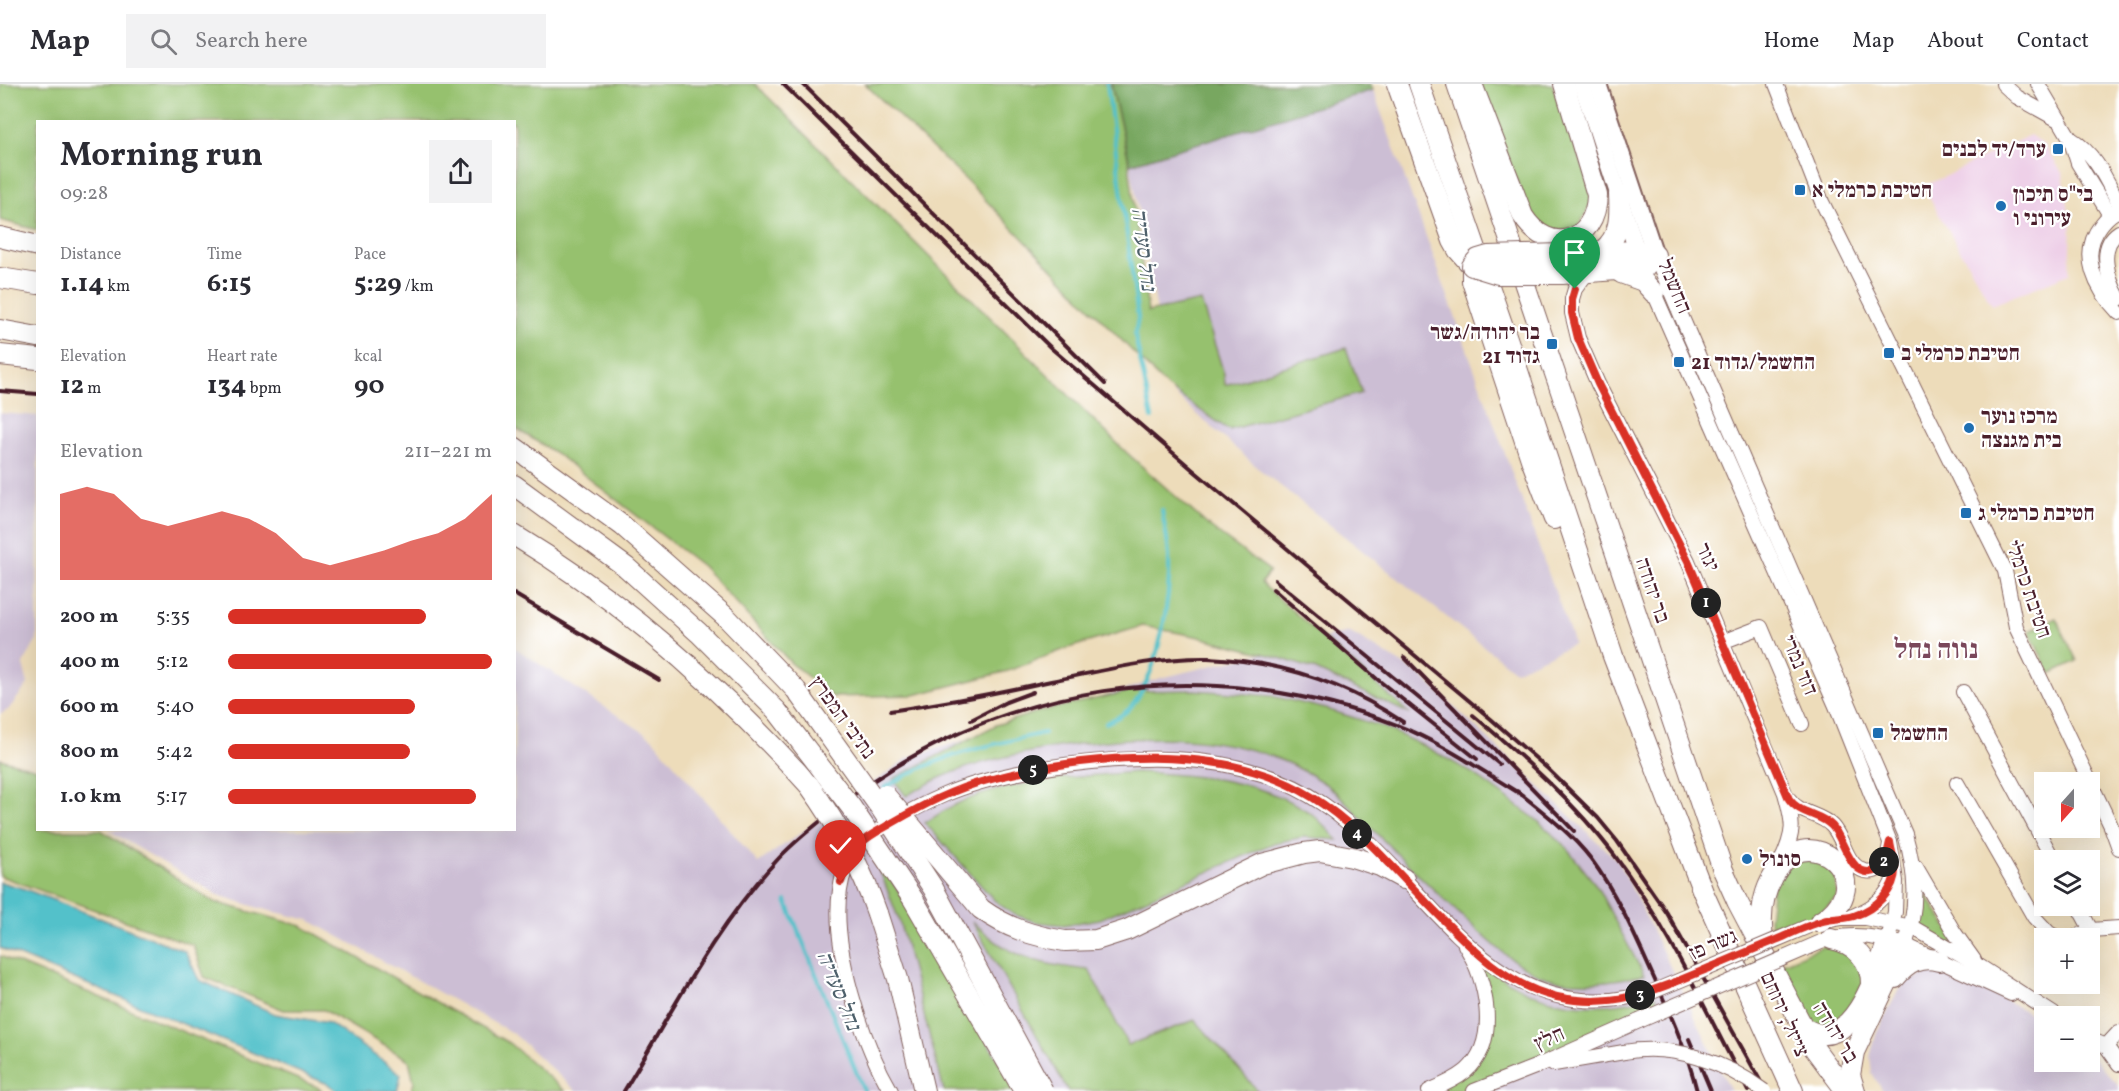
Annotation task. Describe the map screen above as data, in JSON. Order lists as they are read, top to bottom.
{
  "streets": {
    "highway": ["בר יהודה", "נתיבי המפרץ", "צייזל, ירוחם"],
    "street": [
      "החשמל",
      "יגור",
      "חטיבת כרמלי",
      "דוד נמרי",
      "גשר פז",
      "חלץ"
    ]
  },
  "crossings": [
    ["יגור", "דוד נמרי"],
    ["גשר פז", "חלץ"]
  ],
  "districts": ["נווה נחל"],
  "water": ["נחל סעדיה"],
  "places": {
    "transit": [
      "ערד/יד לבנים",
      "חטיבת כרמלי א",
      "בר יהודה/גשר גדוד 21",
      "חטיבת כרמלי ב",
      "החשמל/גדוד 21",
      "חטיבת כרמלי ג",
      "החשמל"
    ],
    "other": ["בי\"ס תיכון עירוני ו", "מרכז נוער בית מגנצה", "סונול"]
  },
  "north": "bottom",
  "page": {
    "header": "Map",
    "search": "Search here",
    "nav": [
      "Home",
      "Map",
      "About",
      "Contact"
    ],
    "heading": ["Morning run", "09:28"],
    "stats": [
      ["Distance", "1.14 km"],
      ["Time", "6:15"],
      ["Pace", "5:29 /km"],
      ["Elevation", "12 m"],
      ["Heart rate", "134 bpm"],
      ["kcal", "90"]
    ],
    "chart": ["Elevation", "211–221 m"],
    "pins": [
      "1",
      "5",
      "4",
      "2",
      "3"
    ],
    "list": [
      {
        "name": "200 m",
        "note": "5:35"
      },
      {
        "name": "400 m",
        "note": "5:12"
      },
      {
        "name": "600 m",
        "note": "5:40"
      },
      {
        "name": "800 m",
        "note": "5:42"
      },
      {
        "name": "1.0 km",
        "note": "5:17"
      }
    ],
    "map_buttons": ["+", "−"]
  }
}
